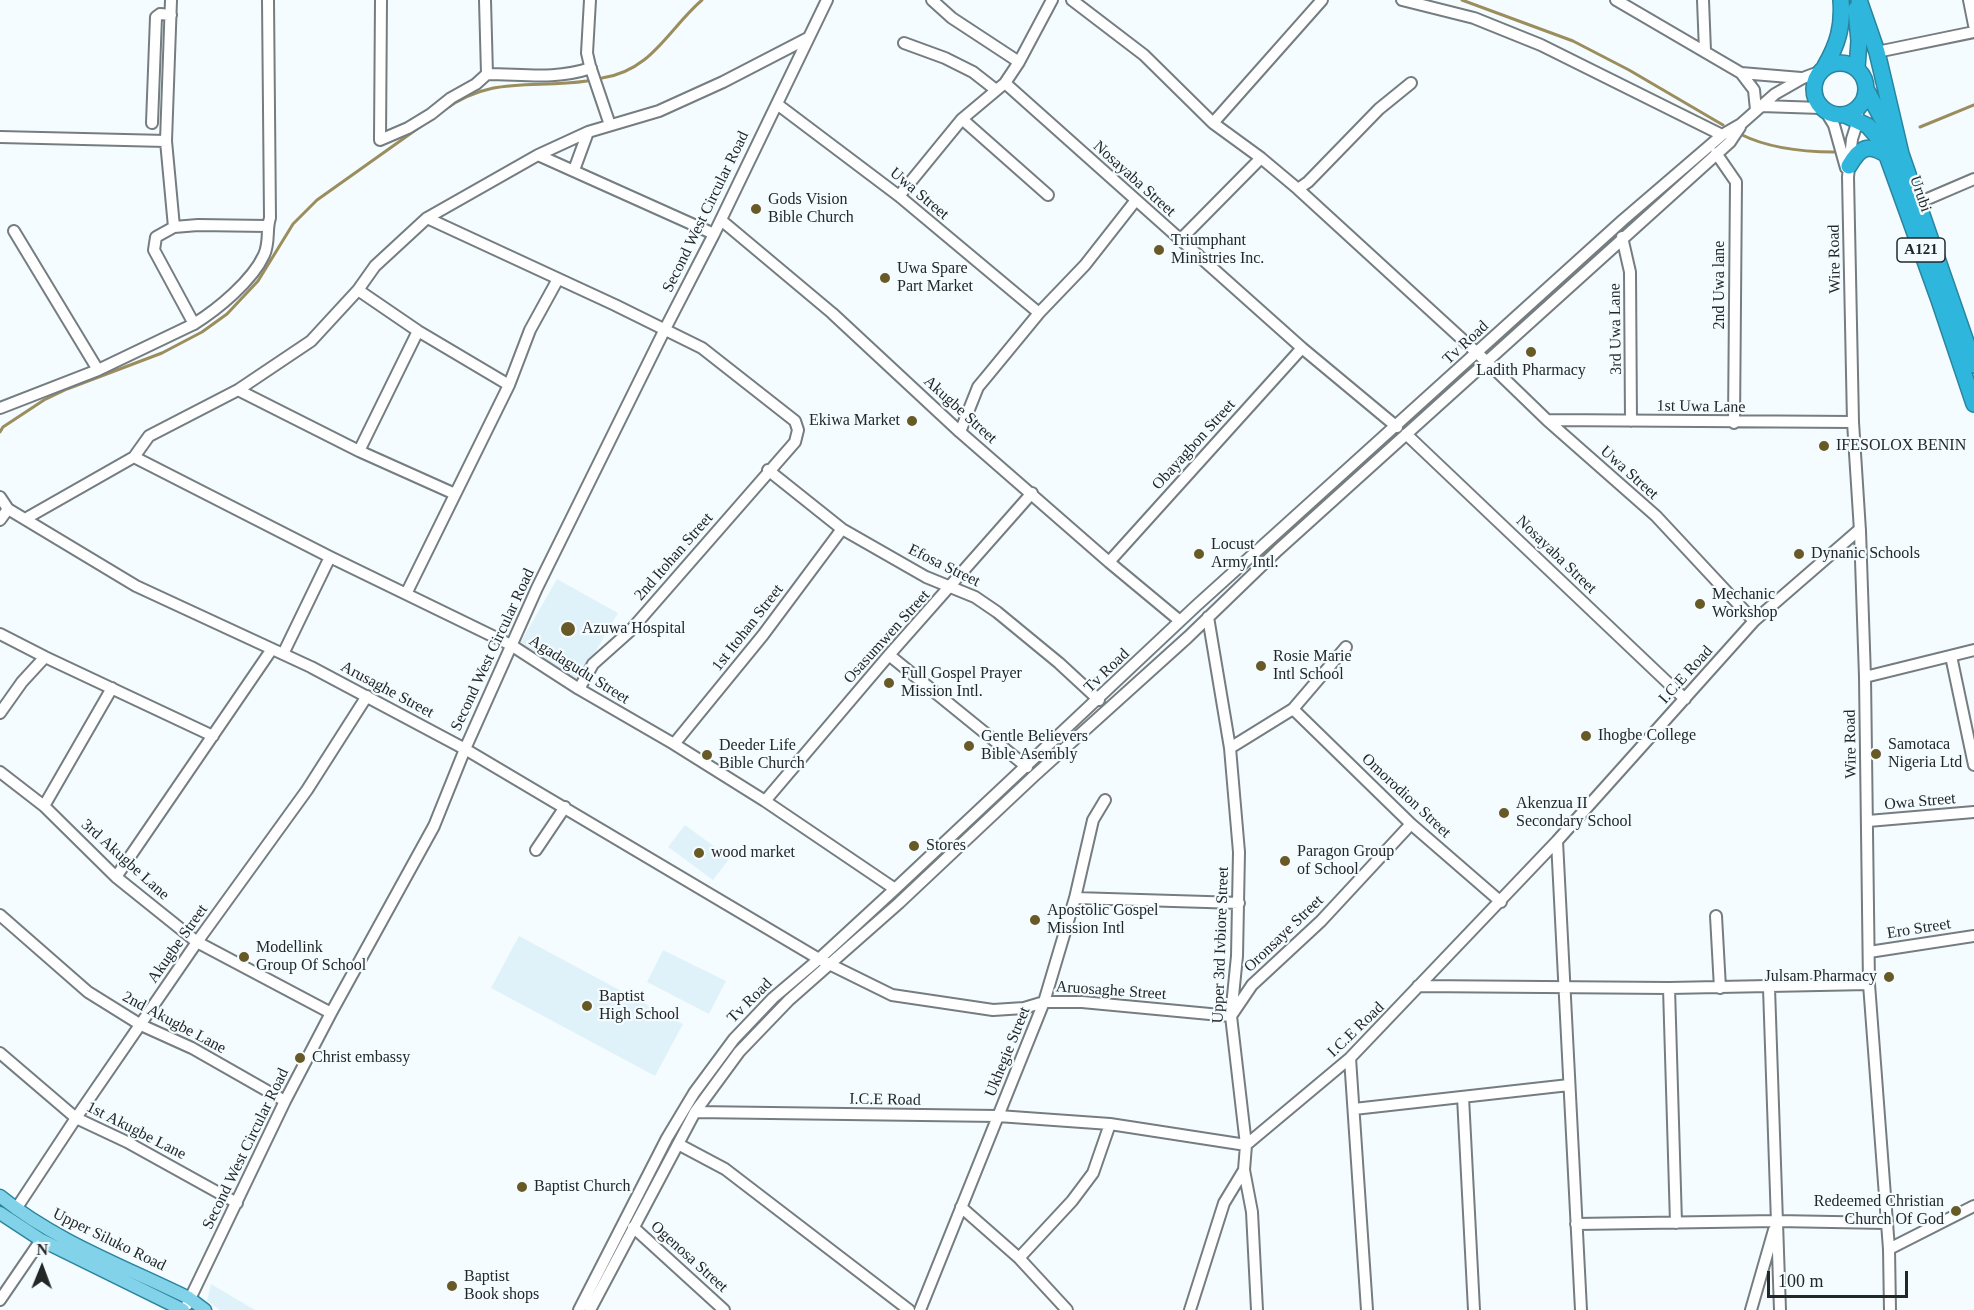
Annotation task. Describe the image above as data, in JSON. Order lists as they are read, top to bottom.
{
  "streets": {
    "highway": ["Urubi", "A121"],
    "main road": ["Upper Siluko Road"],
    "street": [
      "Nosayaba Street",
      "Uwa Street",
      "Second West Circular Road",
      "Wire Road",
      "2nd Uwa lane",
      "3rd Uwa Lane",
      "Tv Road",
      "1st Uwa Lane",
      "Akugbe Street",
      "Obayagbon Street",
      "2nd Itohan Street",
      "Efosa Street",
      "1st Itohan Street",
      "Osasumwen Street",
      "Agadagudu Street",
      "I.C.E Road",
      "Arusaghe Street",
      "Omorodion Street",
      "Owa Street",
      "3rd Akugbe Lane",
      "Ero Street",
      "Oronsaye Street",
      "Upper 3rd Ivbiore Street",
      "Aruosaghe Street",
      "2nd Akugbe Lane",
      "Ukhegie Street",
      "1st Akugbe Lane",
      "Ogenosa Street"
    ]
  },
  "crossings": [
    ["Nosayaba Street", "Tv Road"],
    ["Nosayaba Street", "Obayagbon Street"],
    ["Nosayaba Street", "I.C.E Road"],
    ["Uwa Street", "Second West Circular Road"],
    ["Uwa Street", "Tv Road"],
    ["Uwa Street", "1st Uwa Lane"],
    ["Uwa Street", "I.C.E Road"],
    ["Urubi", "A121"],
    ["Urubi", "Wire Road"],
    ["Urubi", "Tv Road"],
    ["Second West Circular Road", "Akugbe Street"],
    ["Second West Circular Road", "2nd Itohan Street"],
    ["Second West Circular Road", "Agadagudu Street"],
    ["Second West Circular Road", "Arusaghe Street"],
    ["Second West Circular Road", "3rd Akugbe Lane"],
    ["Second West Circular Road", "2nd Akugbe Lane"],
    ["Second West Circular Road", "1st Akugbe Lane"],
    ["Second West Circular Road", "Upper Siluko Road"],
    ["A121", "Wire Road"],
    ["A121", "Tv Road"],
    ["Wire Road", "Tv Road"],
    ["Wire Road", "1st Uwa Lane"],
    ["Wire Road", "I.C.E Road"],
    ["Wire Road", "Owa Street"],
    ["Wire Road", "Ero Street"],
    ["2nd Uwa lane", "Tv Road"],
    ["2nd Uwa lane", "1st Uwa Lane"],
    ["3rd Uwa Lane", "Tv Road"],
    ["3rd Uwa Lane", "1st Uwa Lane"],
    ["Tv Road", "Akugbe Street"],
    ["Tv Road", "Efosa Street"],
    ["Tv Road", "Agadagudu Street"],
    ["Tv Road", "I.C.E Road"],
    ["Tv Road", "Arusaghe Street"],
    ["Tv Road", "Upper 3rd Ivbiore Street"],
    ["Tv Road", "Aruosaghe Street"],
    ["Tv Road", "Ogenosa Street"],
    ["Akugbe Street", "Obayagbon Street"],
    ["Akugbe Street", "Osasumwen Street"],
    ["Akugbe Street", "Arusaghe Street"],
    ["Akugbe Street", "3rd Akugbe Lane"],
    ["Akugbe Street", "2nd Akugbe Lane"],
    ["Akugbe Street", "1st Akugbe Lane"],
    ["Akugbe Street", "Upper Siluko Road"],
    ["2nd Itohan Street", "Efosa Street"],
    ["2nd Itohan Street", "Agadagudu Street"],
    ["Efosa Street", "1st Itohan Street"],
    ["Efosa Street", "Osasumwen Street"],
    ["1st Itohan Street", "Agadagudu Street"],
    ["Osasumwen Street", "Agadagudu Street"],
    ["I.C.E Road", "Omorodion Street"],
    ["I.C.E Road", "Upper 3rd Ivbiore Street"],
    ["I.C.E Road", "Ukhegie Street"],
    ["Arusaghe Street", "Aruosaghe Street"],
    ["Omorodion Street", "Oronsaye Street"],
    ["Oronsaye Street", "Upper 3rd Ivbiore Street"],
    ["Oronsaye Street", "Aruosaghe Street"],
    ["Upper 3rd Ivbiore Street", "Aruosaghe Street"],
    ["Aruosaghe Street", "Ukhegie Street"]
  ],
  "places": [
    "Gods Vision Bible Church",
    "Triumphant Ministries Inc.",
    "Uwa Spare Part Market",
    "Ladith Pharmacy",
    "Ekiwa Market",
    "IFESOLOX BENIN",
    "Locust Army Intl.",
    "Dynanic Schools",
    "Mechanic Workshop",
    "Azuwa Hospital",
    "Rosie Marie Intl School",
    "Full Gospel Prayer Mission Intl.",
    "Ihogbe College",
    "Gentle Believers Bible Asembly",
    "Samotaca Nigeria Ltd",
    "Deeder Life Bible Church",
    "Akenzua II Secondary School",
    "Stores",
    "wood market",
    "Paragon Group of School",
    "Apostolic Gospel Mission Intl",
    "Modellink Group Of School",
    "Julsam Pharmacy",
    "Baptist High School",
    "Christ embassy",
    "Baptist Church",
    "Redeemed Christian Church Of God",
    "Baptist Book shops"
  ],
  "scale_bar": "100 m",
  "north": "top"
}
